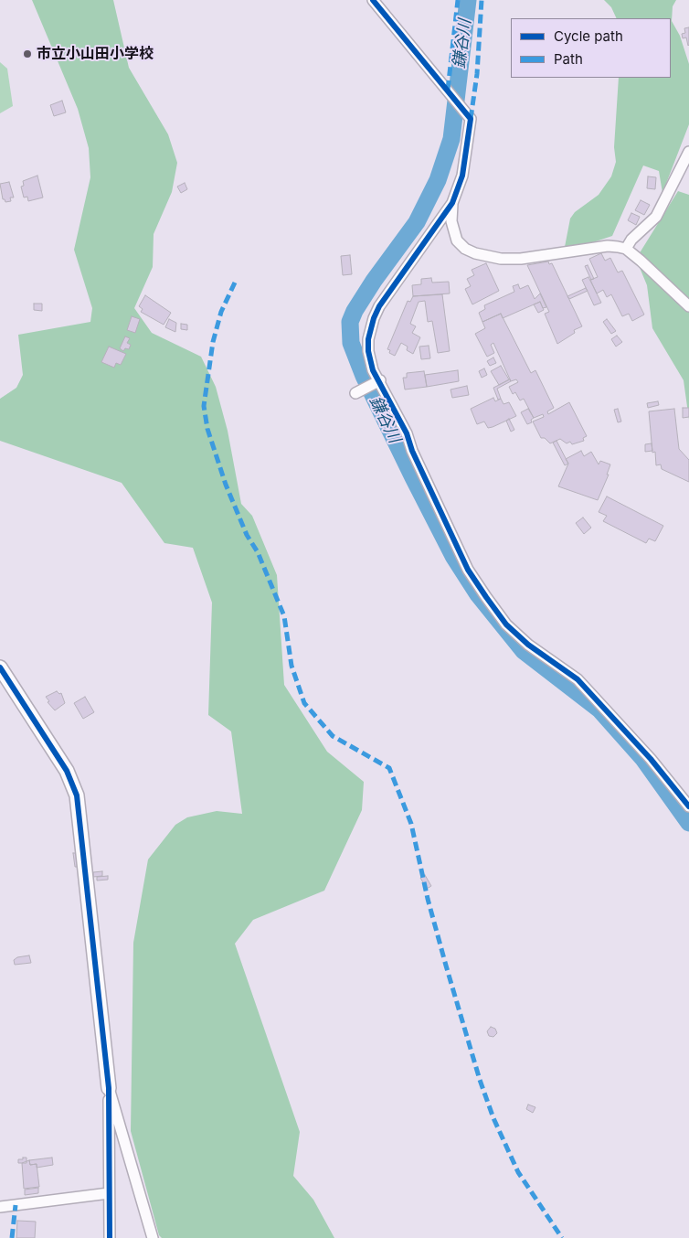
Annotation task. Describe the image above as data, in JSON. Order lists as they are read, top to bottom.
{
  "water": ["鎌谷川"],
  "places": ["市立小山田小学校"],
  "legend": ["Cycle path", "Path"]
}
